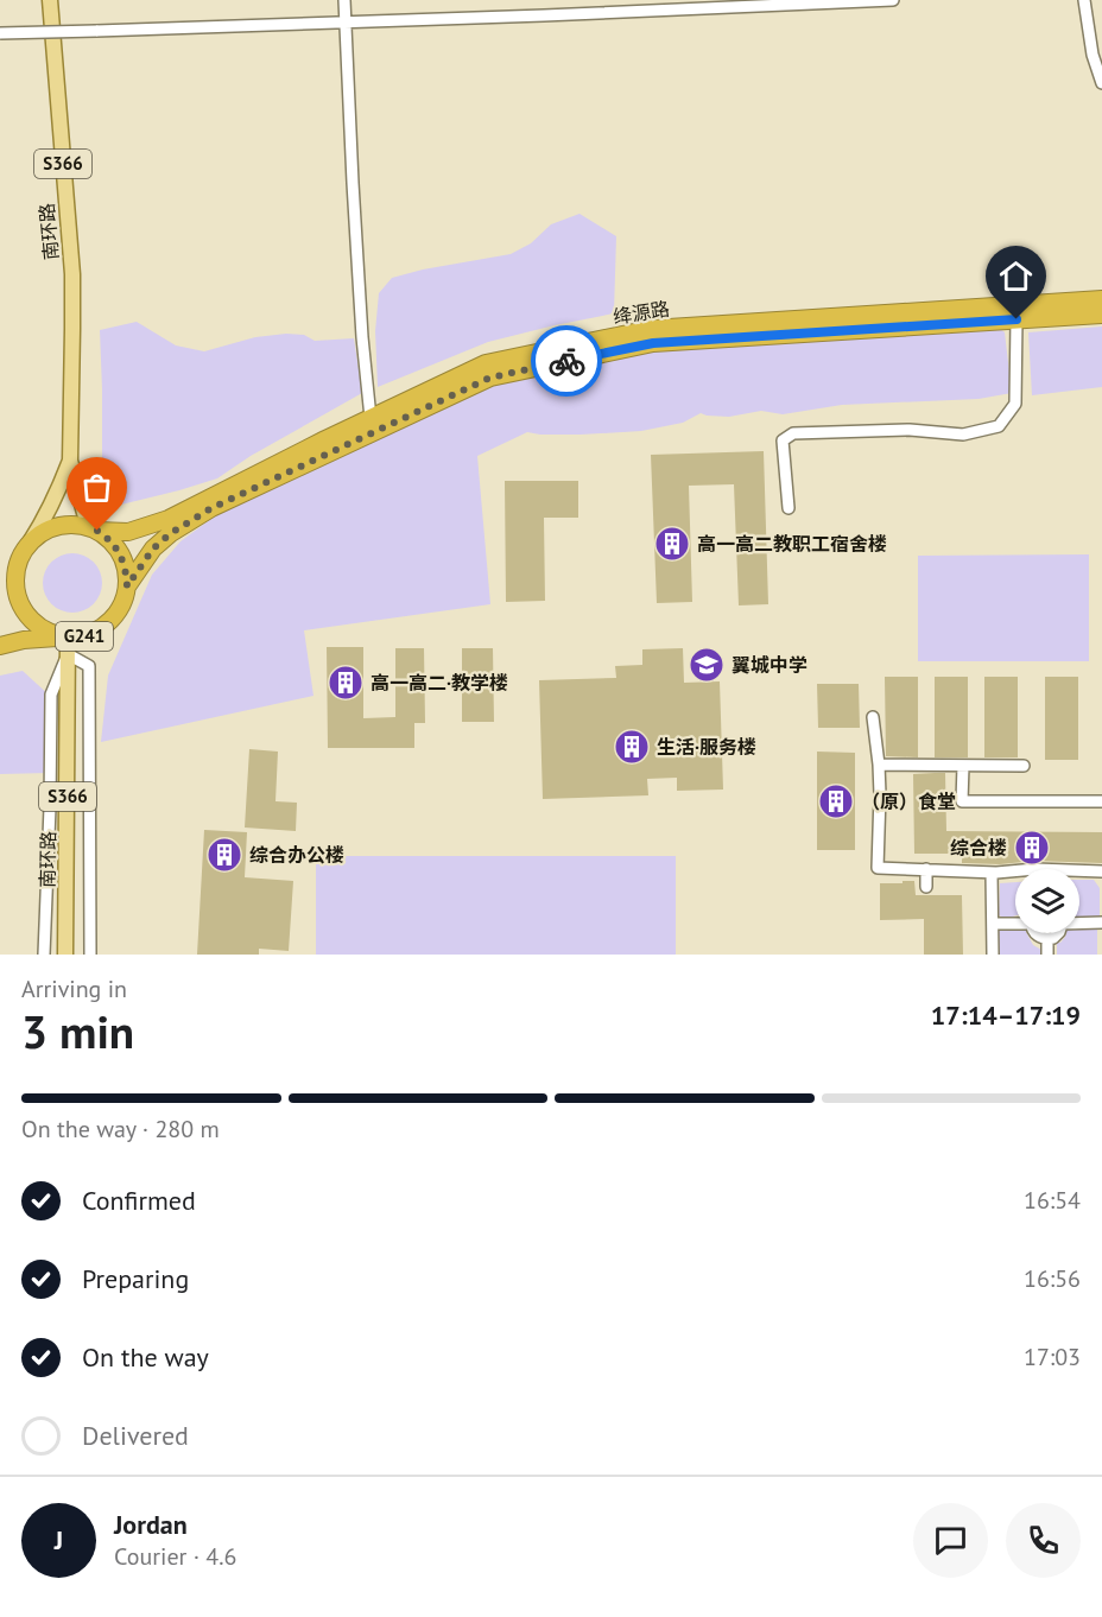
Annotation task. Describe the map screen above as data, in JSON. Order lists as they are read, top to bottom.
{
  "streets": {
    "highway": ["绛源路", "G241"],
    "main road": ["S366", "南环路"]
  },
  "crossings": [
    ["南环路", "绛源路"],
    ["南环路", "G241"],
    ["绛源路", "G241"]
  ],
  "places": {
    "building": [
      "高一高二教职工宿舍楼",
      "高一高二·教学楼",
      "生活·服务楼",
      "（原）食堂",
      "综合楼",
      "综合办公楼"
    ],
    "school or university": ["翼城中学"]
  },
  "page": {
    "heading": ["3 min", "Arriving in", "17:14–17:19"],
    "panel": ["Jordan", "Courier · 4.6"],
    "bar": "On the way · 280 m",
    "list": [
      ["Confirmed", "16:54"],
      ["Preparing", "16:56"],
      ["On the way", "17:03"],
      "Delivered"
    ],
    "round": "J"
  }
}
